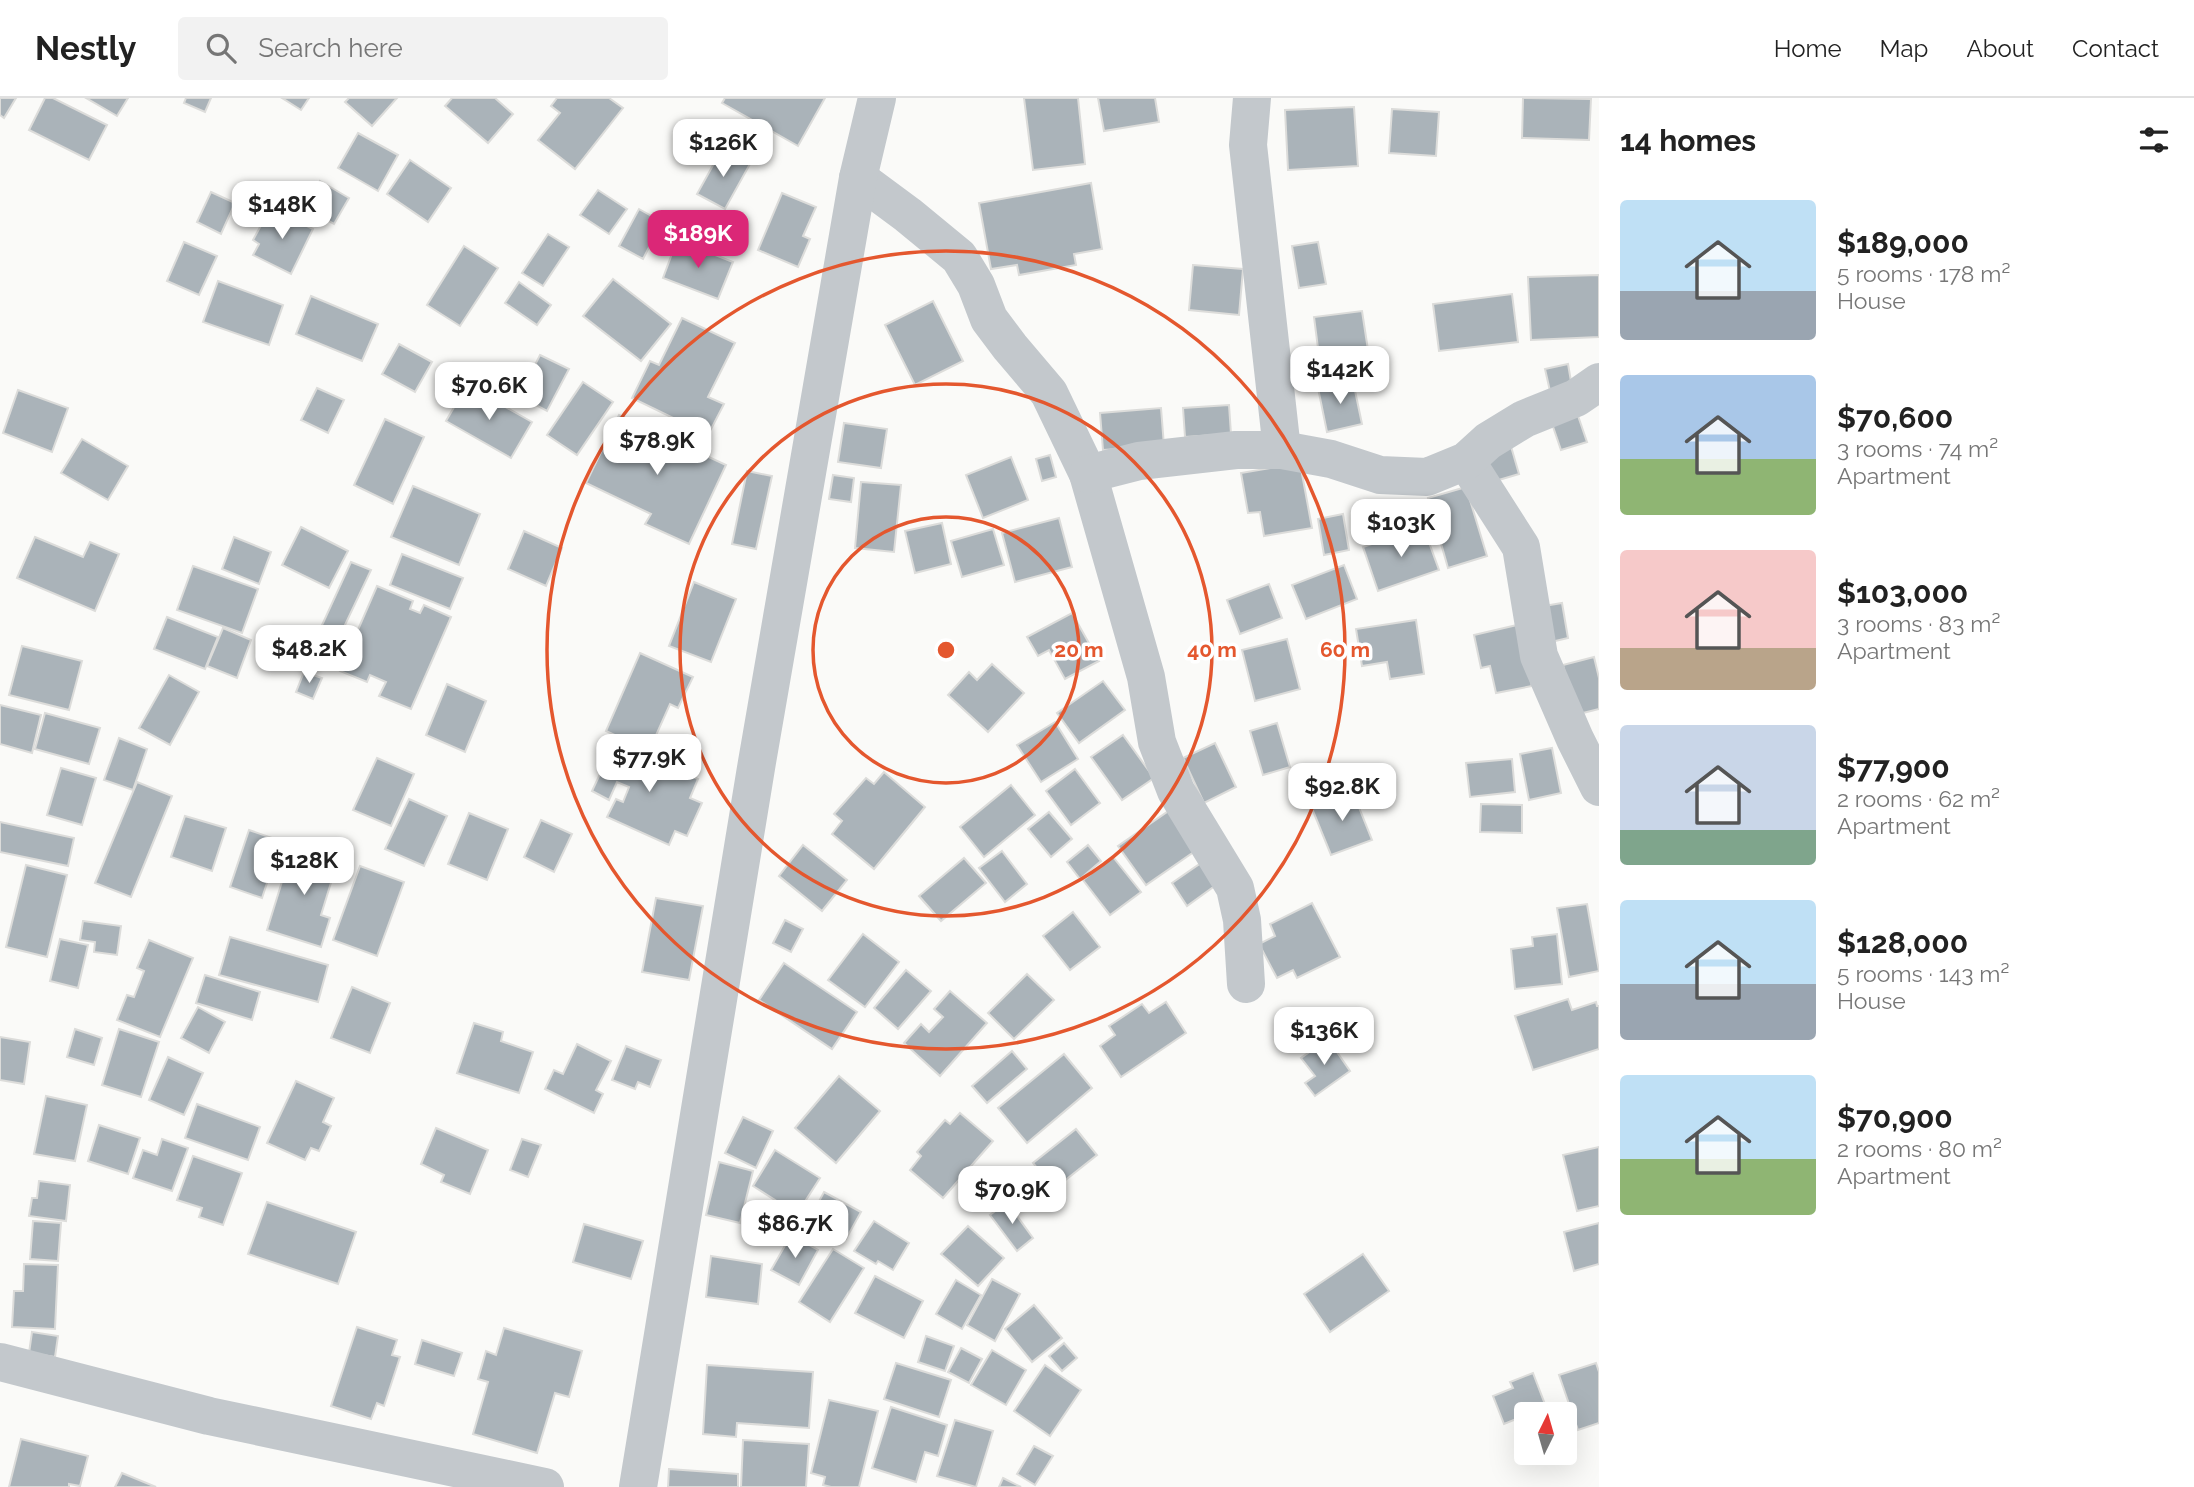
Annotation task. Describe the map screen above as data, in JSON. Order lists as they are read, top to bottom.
{
  "north": "top",
  "page": {
    "header": "Nestly",
    "search": "Search here",
    "nav": [
      "Home",
      "Map",
      "About",
      "Contact"
    ],
    "heading": "14 homes",
    "price": [
      "$126K",
      "$148K",
      "$189K",
      "$142K",
      "$70.6K",
      "$78.9K",
      "$103K",
      "$48.2K",
      "$77.9K",
      "$92.8K",
      "$128K",
      "$136K",
      "$70.9K",
      "$86.7K"
    ],
    "list": [
      {
        "name": "$189,000",
        "note": "5 rooms · 178 m² · House"
      },
      {
        "name": "$70,600",
        "note": "3 rooms · 74 m² · Apartment"
      },
      {
        "name": "$103,000",
        "note": "3 rooms · 83 m² · Apartment"
      },
      {
        "name": "$77,900",
        "note": "2 rooms · 62 m² · Apartment"
      },
      {
        "name": "$128,000",
        "note": "5 rooms · 143 m² · House"
      },
      {
        "name": "$70,900",
        "note": "2 rooms · 80 m² · Apartment"
      }
    ]
  },
  "rings": ["20 m", "40 m", "60 m"]
}
